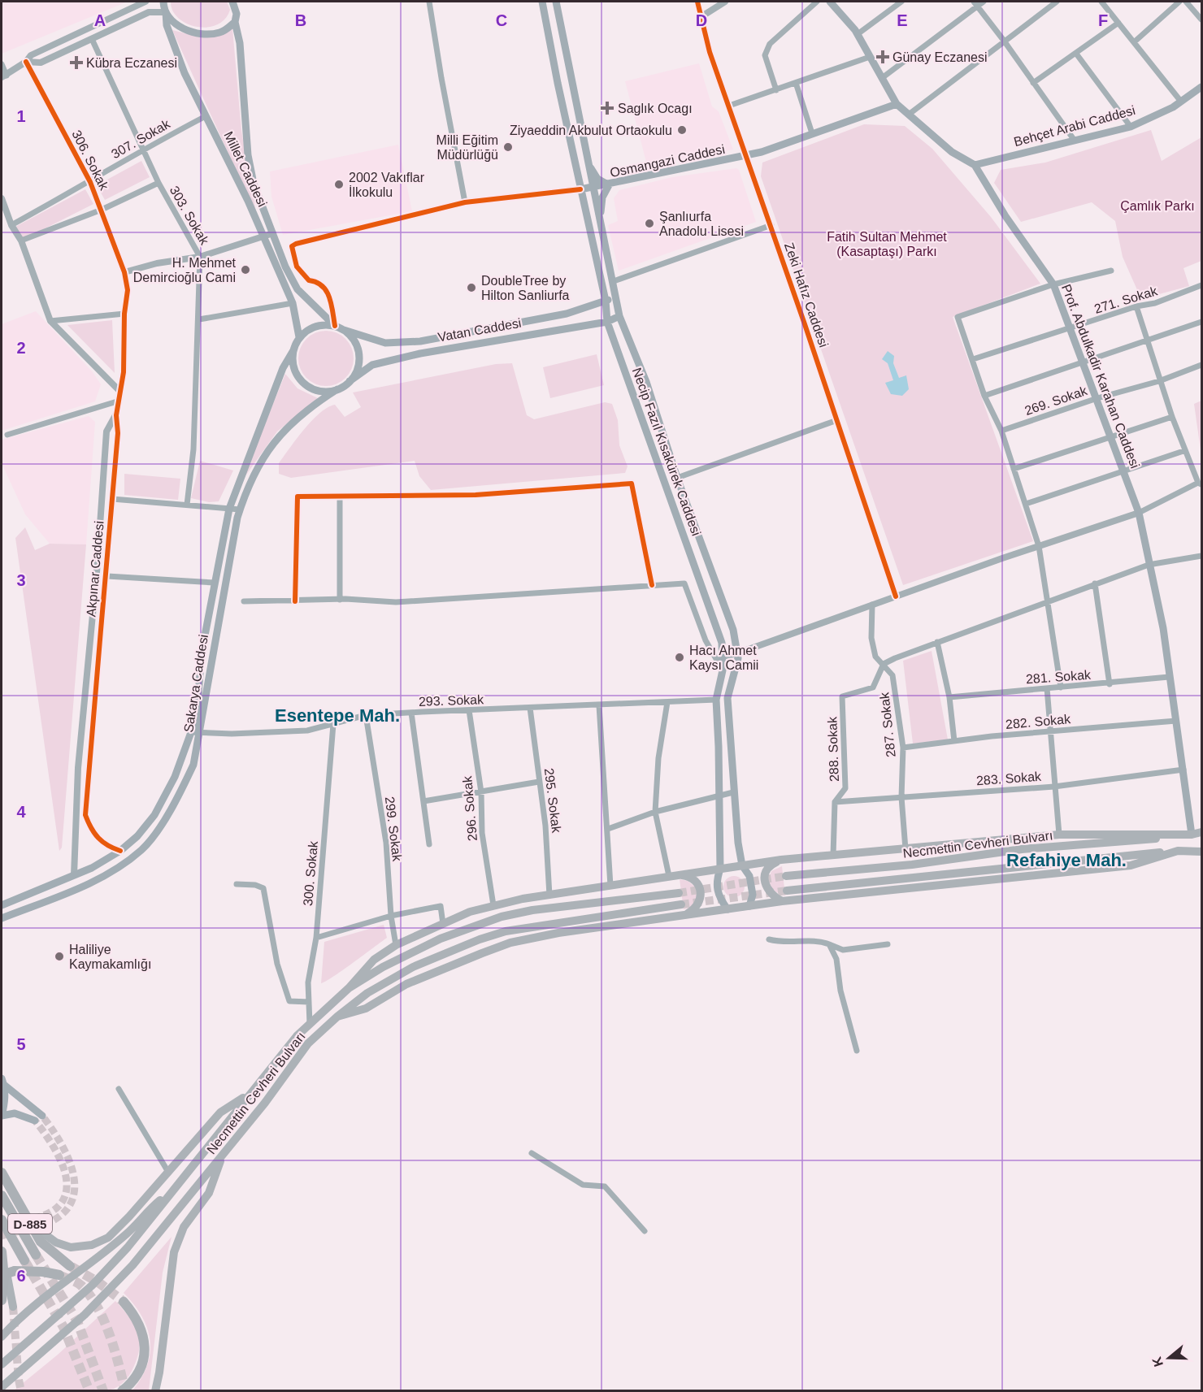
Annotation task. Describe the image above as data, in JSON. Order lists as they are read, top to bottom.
{
  "streets": {
    "highway": ["D-885"],
    "main road": [
      "Behçet Arabi Caddesi",
      "Osmangazi Caddesi",
      "Millet Caddesi",
      "Vatan Caddesi",
      "Prof. Abdulkadir Karahan Caddesi",
      "Necip Fazıl Kısakürek Caddesi",
      "Sakarya Caddesi",
      "Necmettin Cevheri Bulvarı"
    ],
    "street": [
      "307. Sokak",
      "306. Sokak",
      "303. Sokak",
      "Zeki Hafız Caddesi",
      "271. Sokak",
      "269. Sokak",
      "Akpınar Caddesi",
      "281. Sokak",
      "293. Sokak",
      "282. Sokak",
      "287. Sokak",
      "288. Sokak",
      "283. Sokak",
      "295. Sokak",
      "296. Sokak",
      "299. Sokak",
      "300. Sokak"
    ]
  },
  "crossings": [
    ["Behçet Arabi Caddesi", "Prof. Abdulkadir Karahan Caddesi"],
    ["307. Sokak", "306. Sokak"],
    ["307. Sokak", "Millet Caddesi"],
    ["307. Sokak", "303. Sokak"],
    ["306. Sokak", "303. Sokak"],
    ["306. Sokak", "Akpınar Caddesi"],
    ["Osmangazi Caddesi", "Zeki Hafız Caddesi"],
    ["Osmangazi Caddesi", "Prof. Abdulkadir Karahan Caddesi"],
    ["Osmangazi Caddesi", "Necip Fazıl Kısakürek Caddesi"],
    ["Millet Caddesi", "Vatan Caddesi"],
    ["Millet Caddesi", "Sakarya Caddesi"],
    ["271. Sokak", "Prof. Abdulkadir Karahan Caddesi"],
    ["Vatan Caddesi", "Necip Fazıl Kısakürek Caddesi"],
    ["Vatan Caddesi", "Sakarya Caddesi"],
    ["Prof. Abdulkadir Karahan Caddesi", "269. Sokak"],
    ["Prof. Abdulkadir Karahan Caddesi", "281. Sokak"],
    ["Prof. Abdulkadir Karahan Caddesi", "282. Sokak"],
    ["Prof. Abdulkadir Karahan Caddesi", "283. Sokak"],
    ["Prof. Abdulkadir Karahan Caddesi", "Necmettin Cevheri Bulvarı"],
    ["Necip Fazıl Kısakürek Caddesi", "293. Sokak"],
    ["Akpınar Caddesi", "Sakarya Caddesi"],
    ["Sakarya Caddesi", "293. Sokak"],
    ["293. Sokak", "295. Sokak"],
    ["293. Sokak", "296. Sokak"],
    ["293. Sokak", "299. Sokak"],
    ["293. Sokak", "300. Sokak"],
    ["282. Sokak", "287. Sokak"],
    ["287. Sokak", "288. Sokak"],
    ["287. Sokak", "283. Sokak"],
    ["288. Sokak", "283. Sokak"],
    ["Necmettin Cevheri Bulvarı", "300. Sokak"]
  ],
  "districts": ["Esentepe Mah.", "Refahiye Mah."],
  "parks": ["Çamlık Parkı", "Fatih Sultan Mehmet (Kasaptaşı) Parkı"],
  "places": {
    "health": ["Günay Eczanesi", "Kübra Eczanesi", "Saglık Ocagı"],
    "other": [
      "Ziyaeddin Akbulut Ortaokulu",
      "Milli Eğitim Müdürlüğü",
      "2002 Vakıflar İlkokulu",
      "Şanlıurfa Anadolu Lisesi",
      "H. Mehmet Demircioğlu Cami",
      "DoubleTree by Hilton Sanliurfa",
      "Hacı Ahmet Kaysı Camii",
      "Haliliye Kaymakamlığı"
    ]
  },
  "north": "left",
  "grid": {
    "columns": [
      "A",
      "B",
      "C",
      "D",
      "E",
      "F"
    ],
    "rows": [
      "1",
      "2",
      "3",
      "4",
      "5",
      "6"
    ]
  }
}
